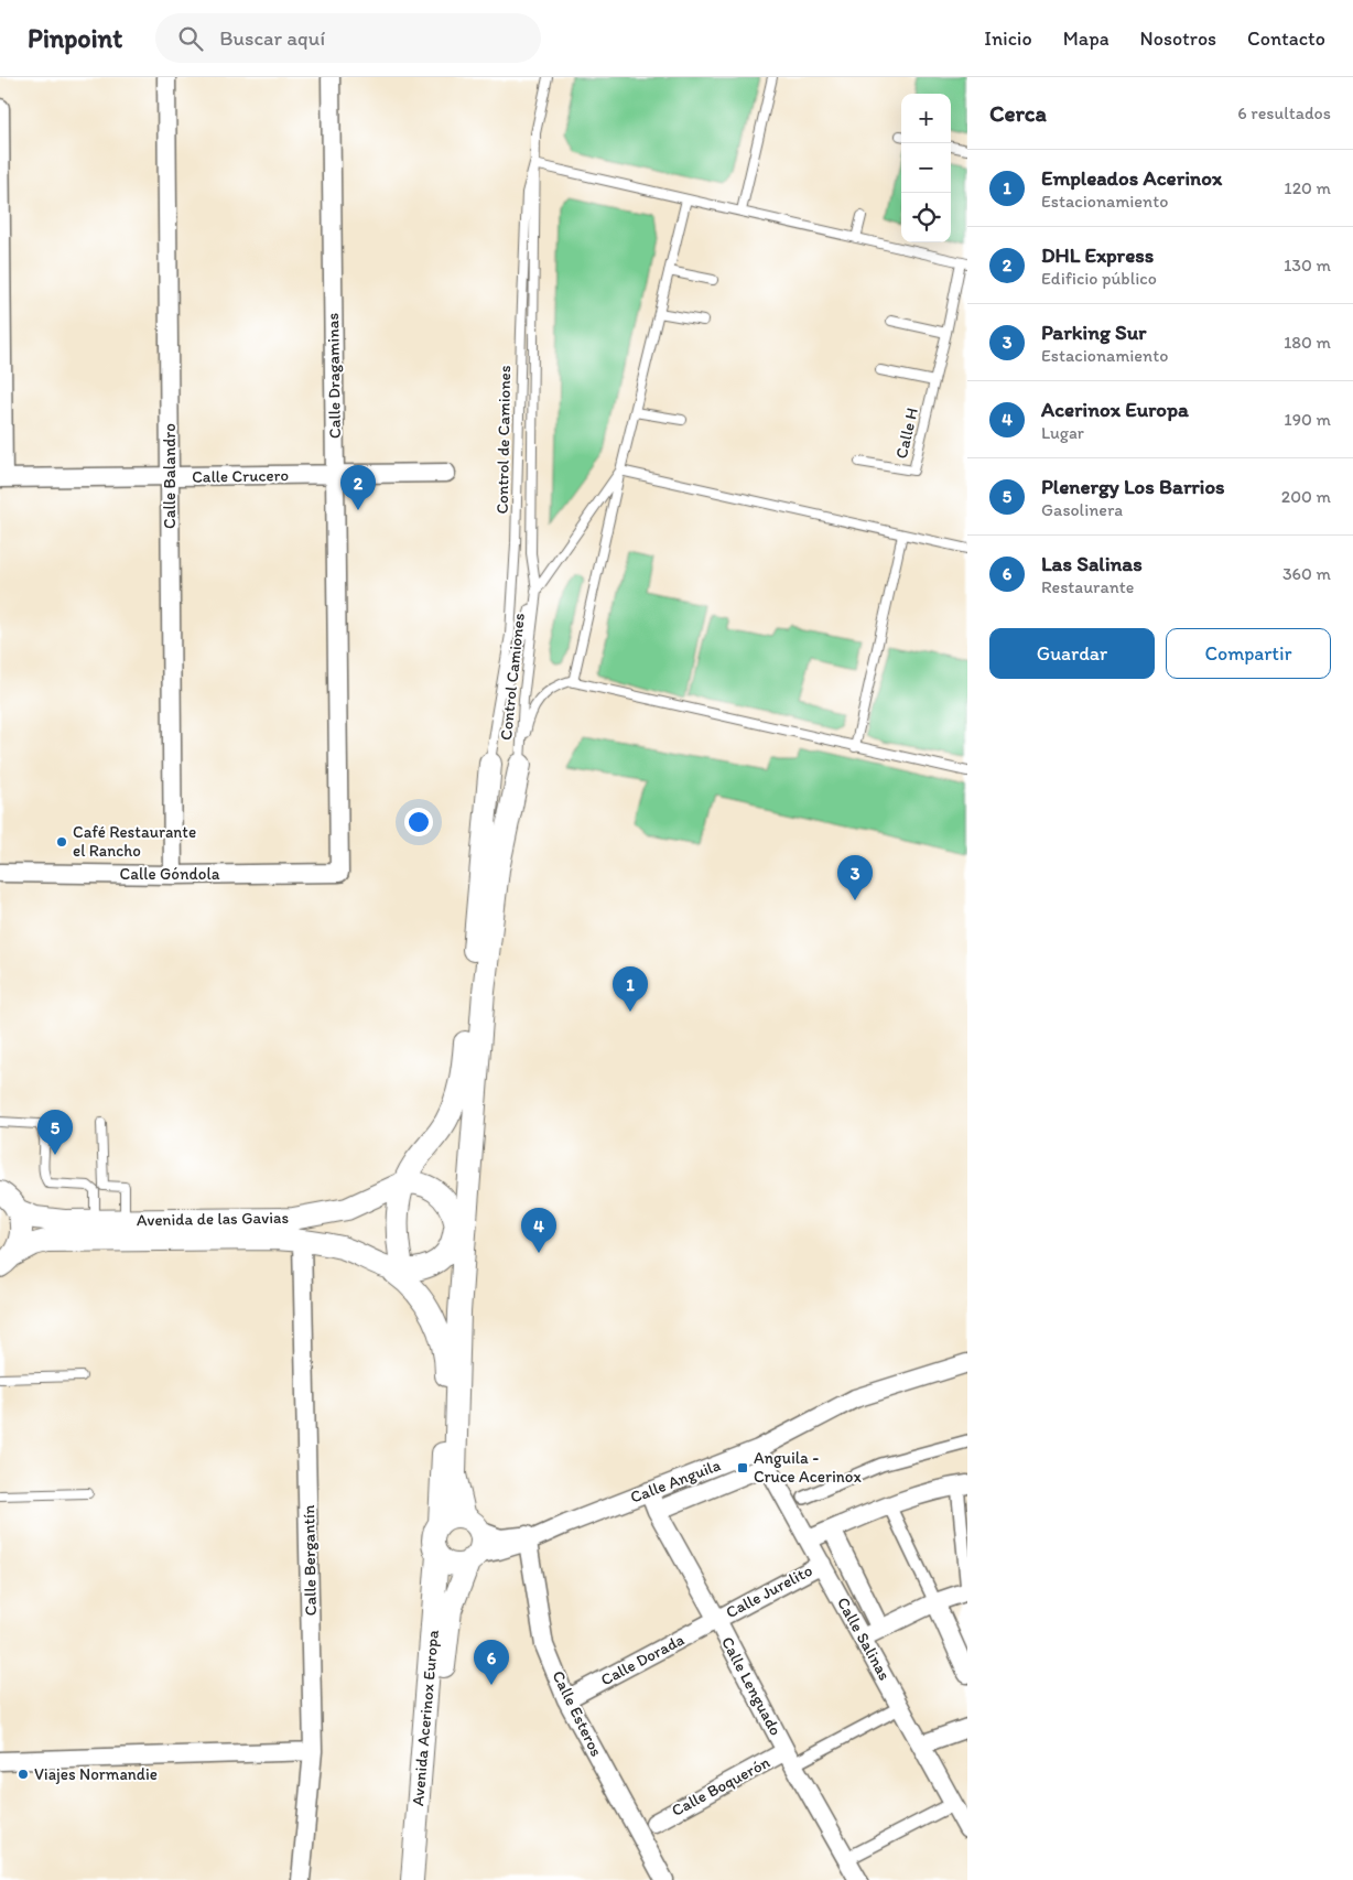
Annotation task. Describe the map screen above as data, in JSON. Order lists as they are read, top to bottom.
{
  "streets": {
    "street": [
      "Calle Dragaminas",
      "Calle Balandro",
      "Calle Crucero",
      "Calle Góndola",
      "Avenida de las Gavias",
      "Calle Anguila",
      "Calle Bergantín",
      "Calle Jurelito",
      "Calle Salinas",
      "Calle Dorada",
      "Calle Lenguado",
      "Calle Esteros",
      "Avenida Acerinox Europa",
      "Calle Boquerón"
    ],
    "lane": ["Calle H", "Control de Camiones", "Control Camiones"]
  },
  "crossings": [
    ["Calle Dragaminas", "Calle Crucero"],
    ["Calle Dragaminas", "Calle Góndola"],
    ["Calle Balandro", "Calle Crucero"],
    ["Calle Balandro", "Calle Góndola"],
    ["Avenida de las Gavias", "Calle Bergantín"],
    ["Calle Anguila", "Calle Salinas"],
    ["Calle Anguila", "Calle Lenguado"],
    ["Calle Anguila", "Calle Esteros"],
    ["Calle Anguila", "Avenida Acerinox Europa"],
    ["Calle Jurelito", "Calle Salinas"],
    ["Calle Jurelito", "Calle Dorada"],
    ["Calle Jurelito", "Calle Lenguado"],
    ["Calle Dorada", "Calle Lenguado"],
    ["Calle Dorada", "Calle Esteros"],
    ["Calle Lenguado", "Calle Boquerón"]
  ],
  "places": {
    "other": ["Café Restaurante el Rancho", "Viajes Normandie"],
    "transit": ["Anguila - Cruce Acerinox"]
  },
  "page": {
    "header": "Pinpoint",
    "search": "Buscar aquí",
    "nav": [
      "Inicio",
      "Mapa",
      "Nosotros",
      "Contacto"
    ],
    "heading": ["Cerca", "6 resultados"],
    "map_buttons": ["+", "−"],
    "list": [
      {
        "mark": "1",
        "name": "Empleados Acerinox",
        "note": "Estacionamiento",
        "value": "120 m"
      },
      {
        "mark": "2",
        "name": "DHL Express",
        "note": "Edificio público",
        "value": "130 m"
      },
      {
        "mark": "3",
        "name": "Parking Sur",
        "note": "Estacionamiento",
        "value": "180 m"
      },
      {
        "mark": "4",
        "name": "Acerinox Europa",
        "note": "Lugar",
        "value": "190 m"
      },
      {
        "mark": "5",
        "name": "Plenergy Los Barrios",
        "note": "Gasolinera",
        "value": "200 m"
      },
      {
        "mark": "6",
        "name": "Las Salinas",
        "note": "Restaurante",
        "value": "360 m"
      }
    ],
    "pins": [
      "2",
      "3",
      "1",
      "5",
      "4",
      "6"
    ],
    "buttons": ["Guardar", "Compartir"]
  }
}
